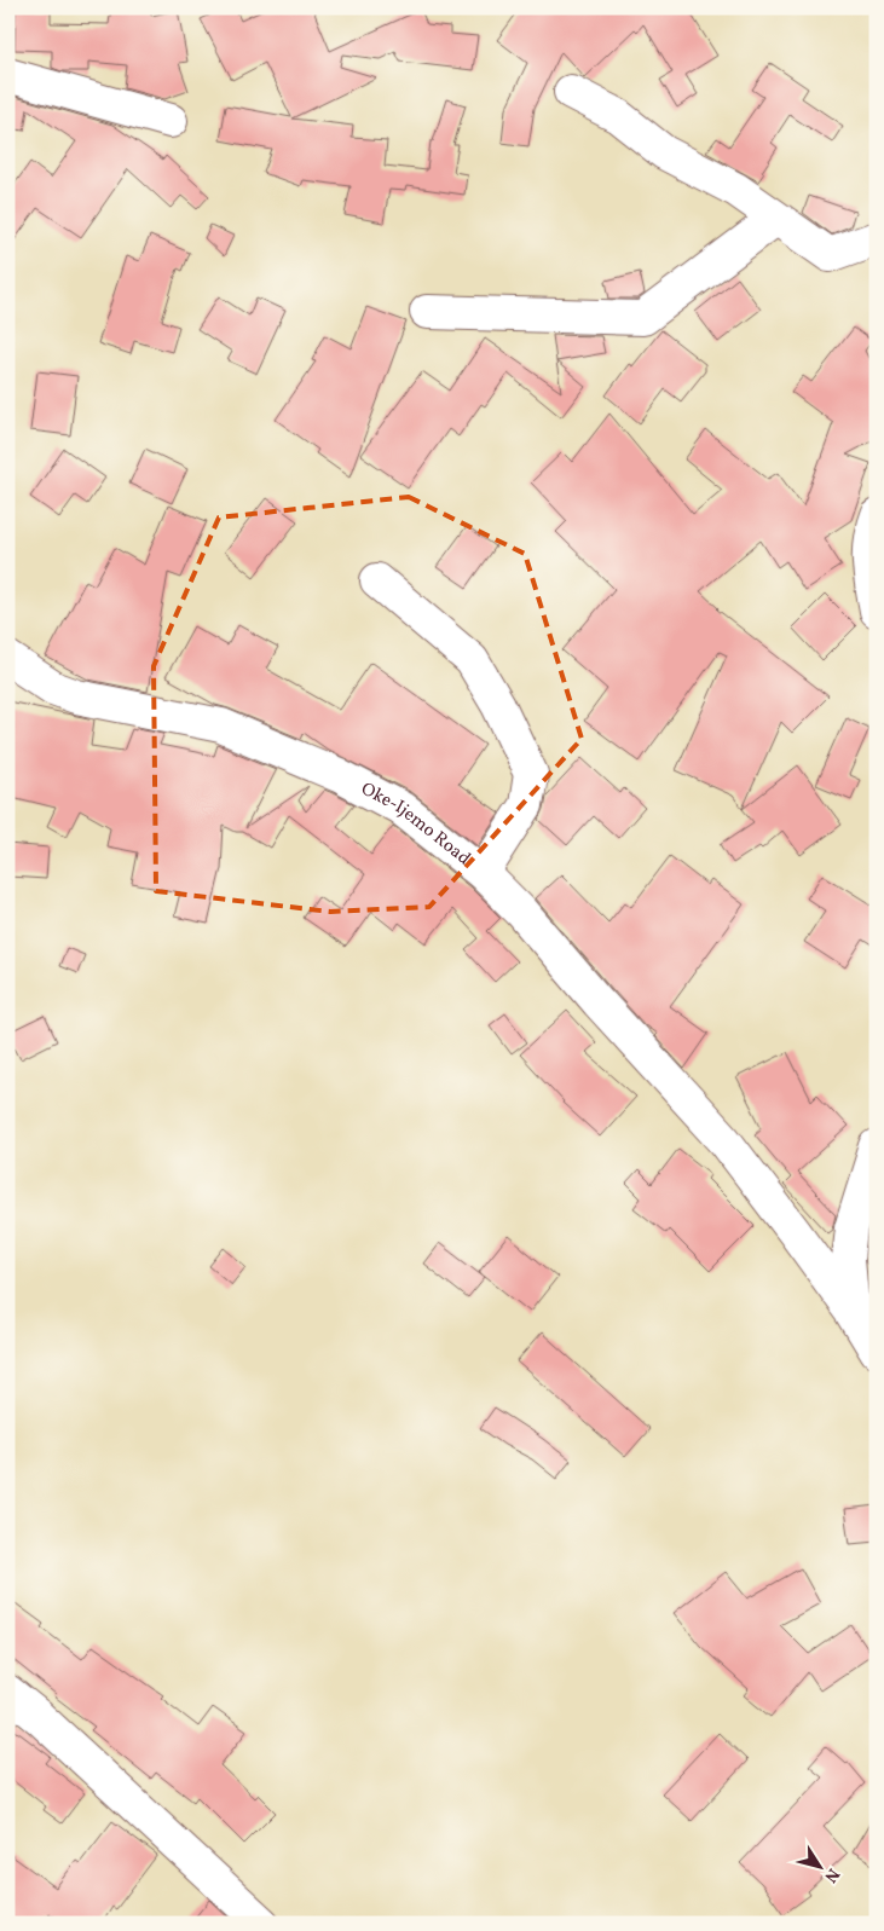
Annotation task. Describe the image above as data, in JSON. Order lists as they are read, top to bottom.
{
  "streets": {
    "street": ["Oke-Ijemo Road"]
  },
  "north": "bottom right"
}
